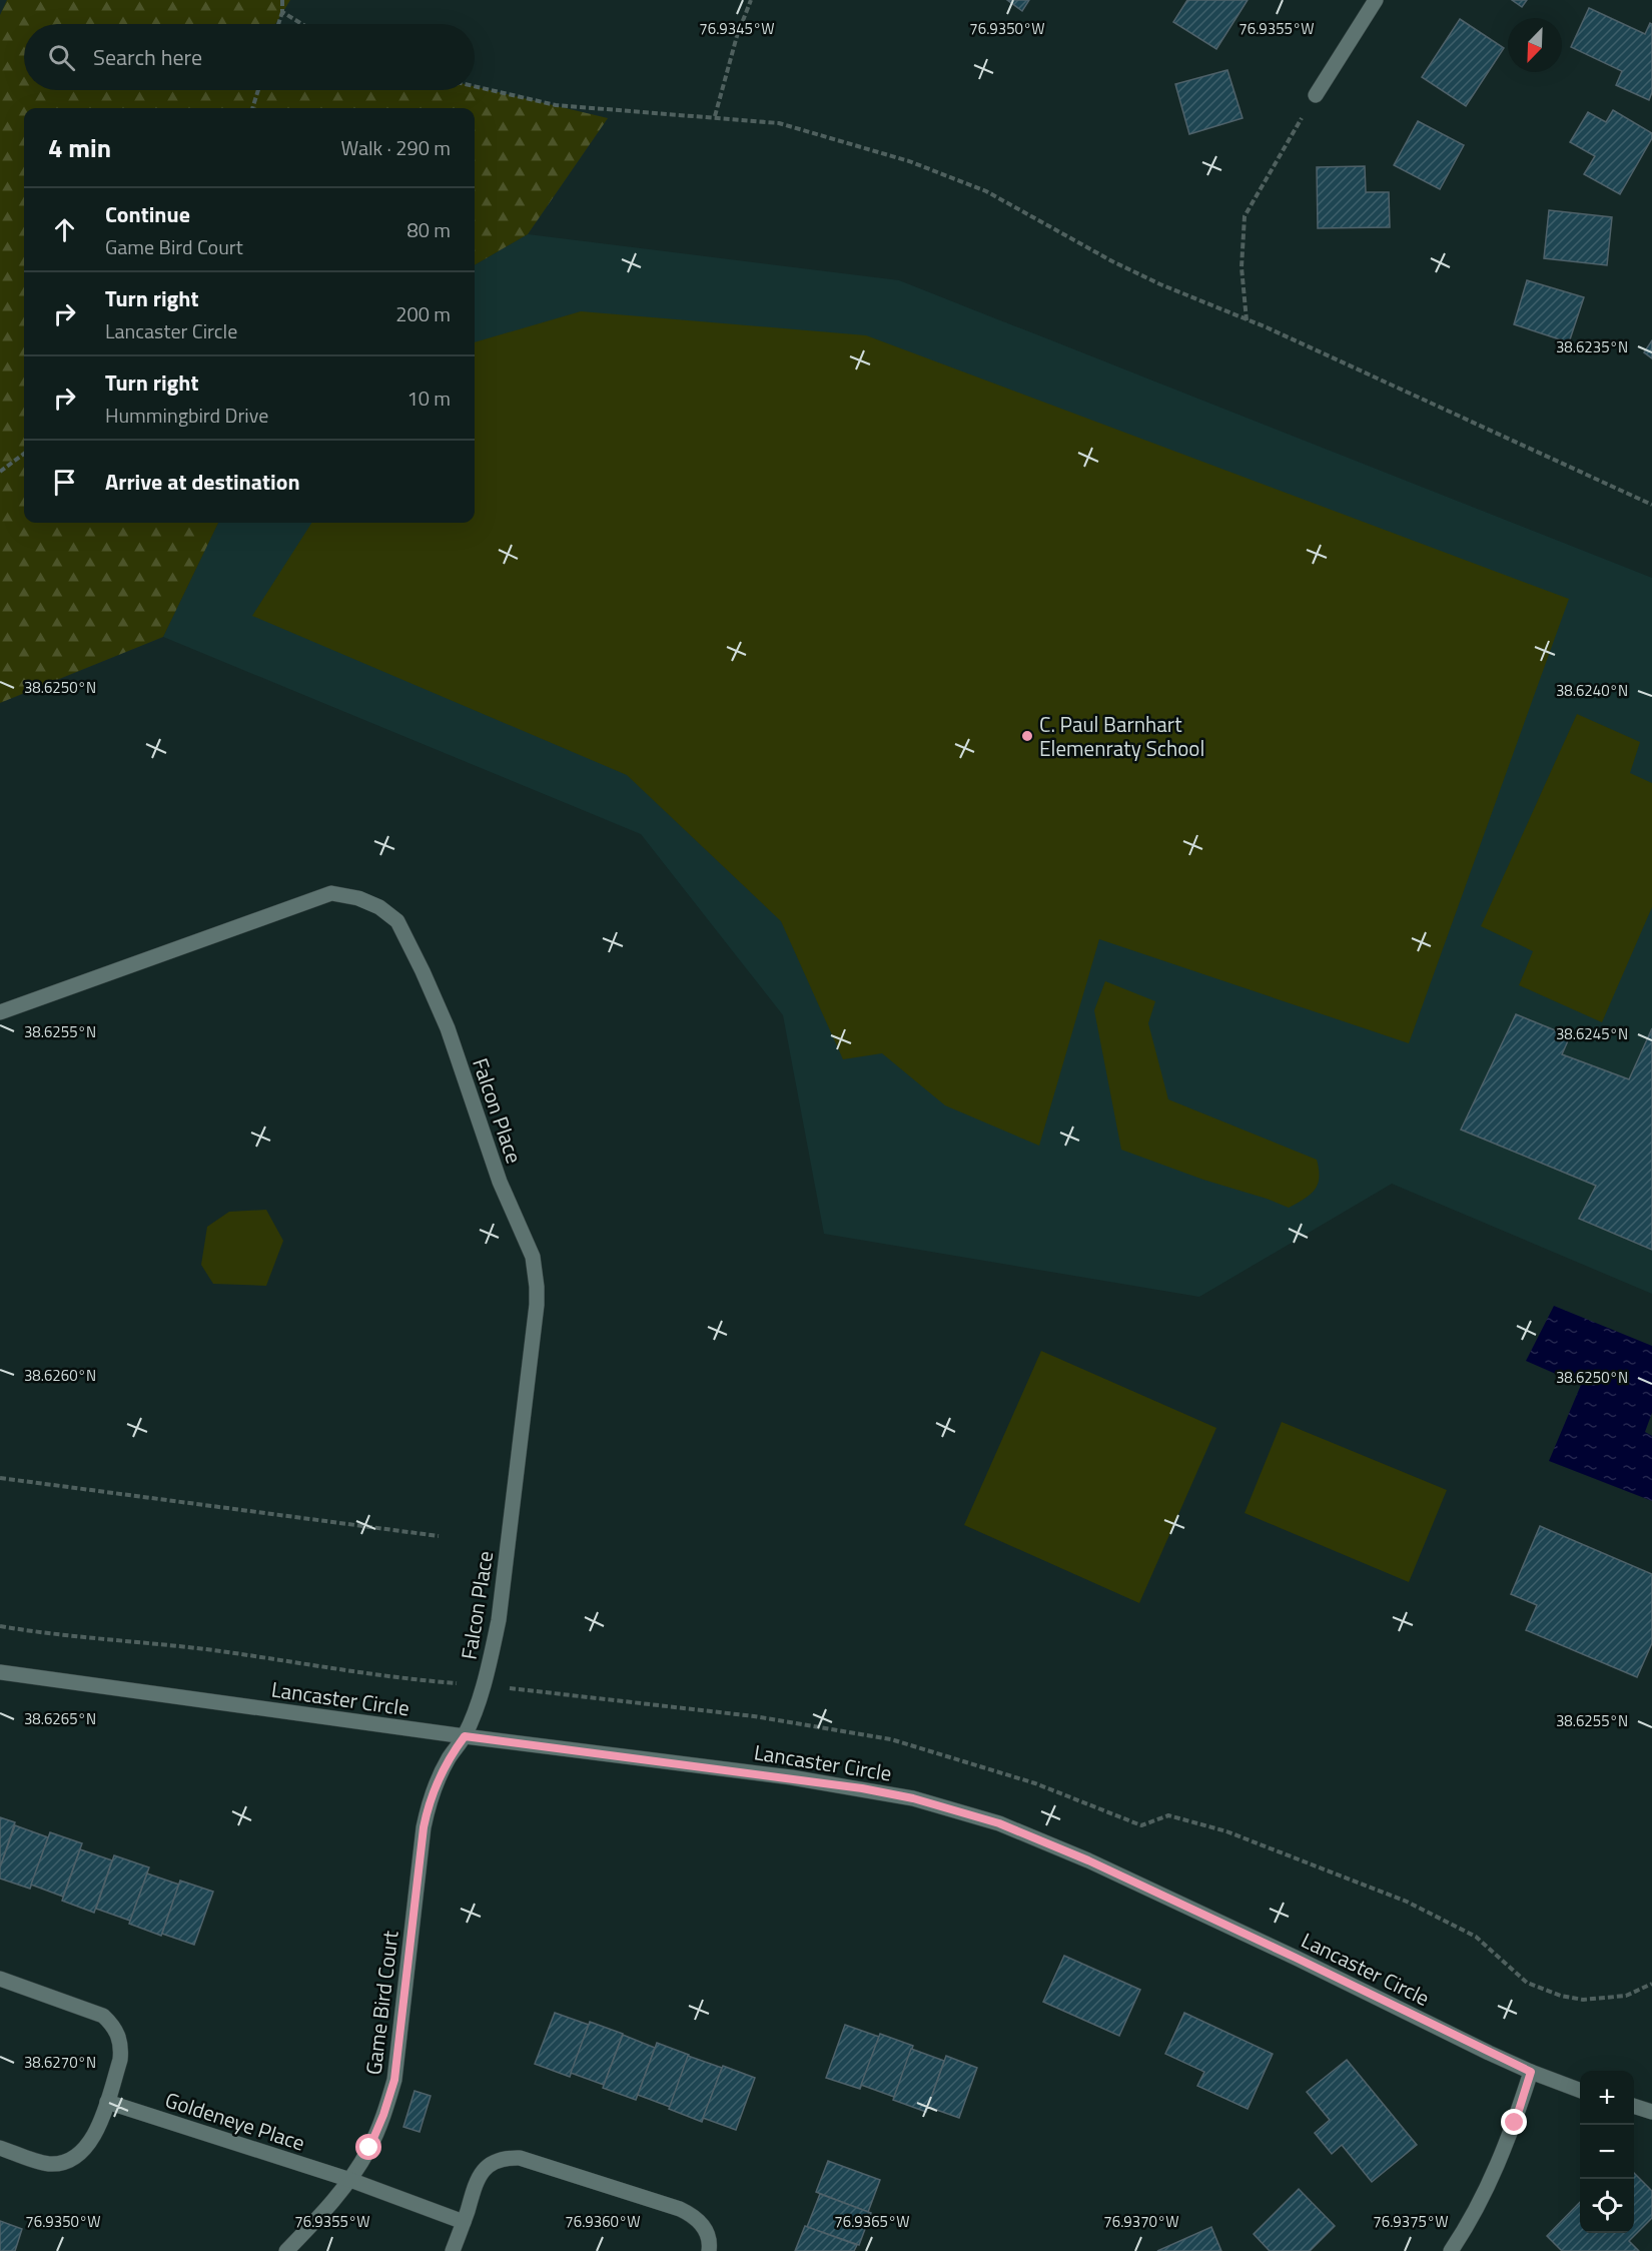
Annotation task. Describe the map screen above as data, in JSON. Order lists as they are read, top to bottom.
{
  "streets": {
    "street": [
      "Falcon Place",
      "Lancaster Circle",
      "Game Bird Court",
      "Goldeneye Place"
    ]
  },
  "crossings": [
    ["Falcon Place", "Lancaster Circle"],
    ["Falcon Place", "Game Bird Court"],
    ["Lancaster Circle", "Game Bird Court"],
    ["Game Bird Court", "Goldeneye Place"]
  ],
  "places": ["C. Paul Barnhart Elemenraty School"],
  "north": "bottom left",
  "page": {
    "search": "Search here",
    "heading": ["4 min", "Walk · 290 m"],
    "list": [
      ["Continue", "Game Bird Court", "80 m"],
      ["Turn right", "Lancaster Circle", "200 m"],
      ["Turn right", "Hummingbird Drive", "10 m"],
      "Arrive at destination"
    ],
    "map_buttons": ["+", "−"]
  },
  "coordinates": [
    "76.9350°W",
    "76.9355°W",
    "76.9345°W",
    "38.6235°N",
    "38.6250°N",
    "38.6240°N",
    "38.6255°N",
    "38.6245°N",
    "38.6260°N",
    "38.6265°N",
    "38.6270°N",
    "76.9360°W",
    "76.9365°W",
    "76.9370°W",
    "76.9375°W"
  ]
}
